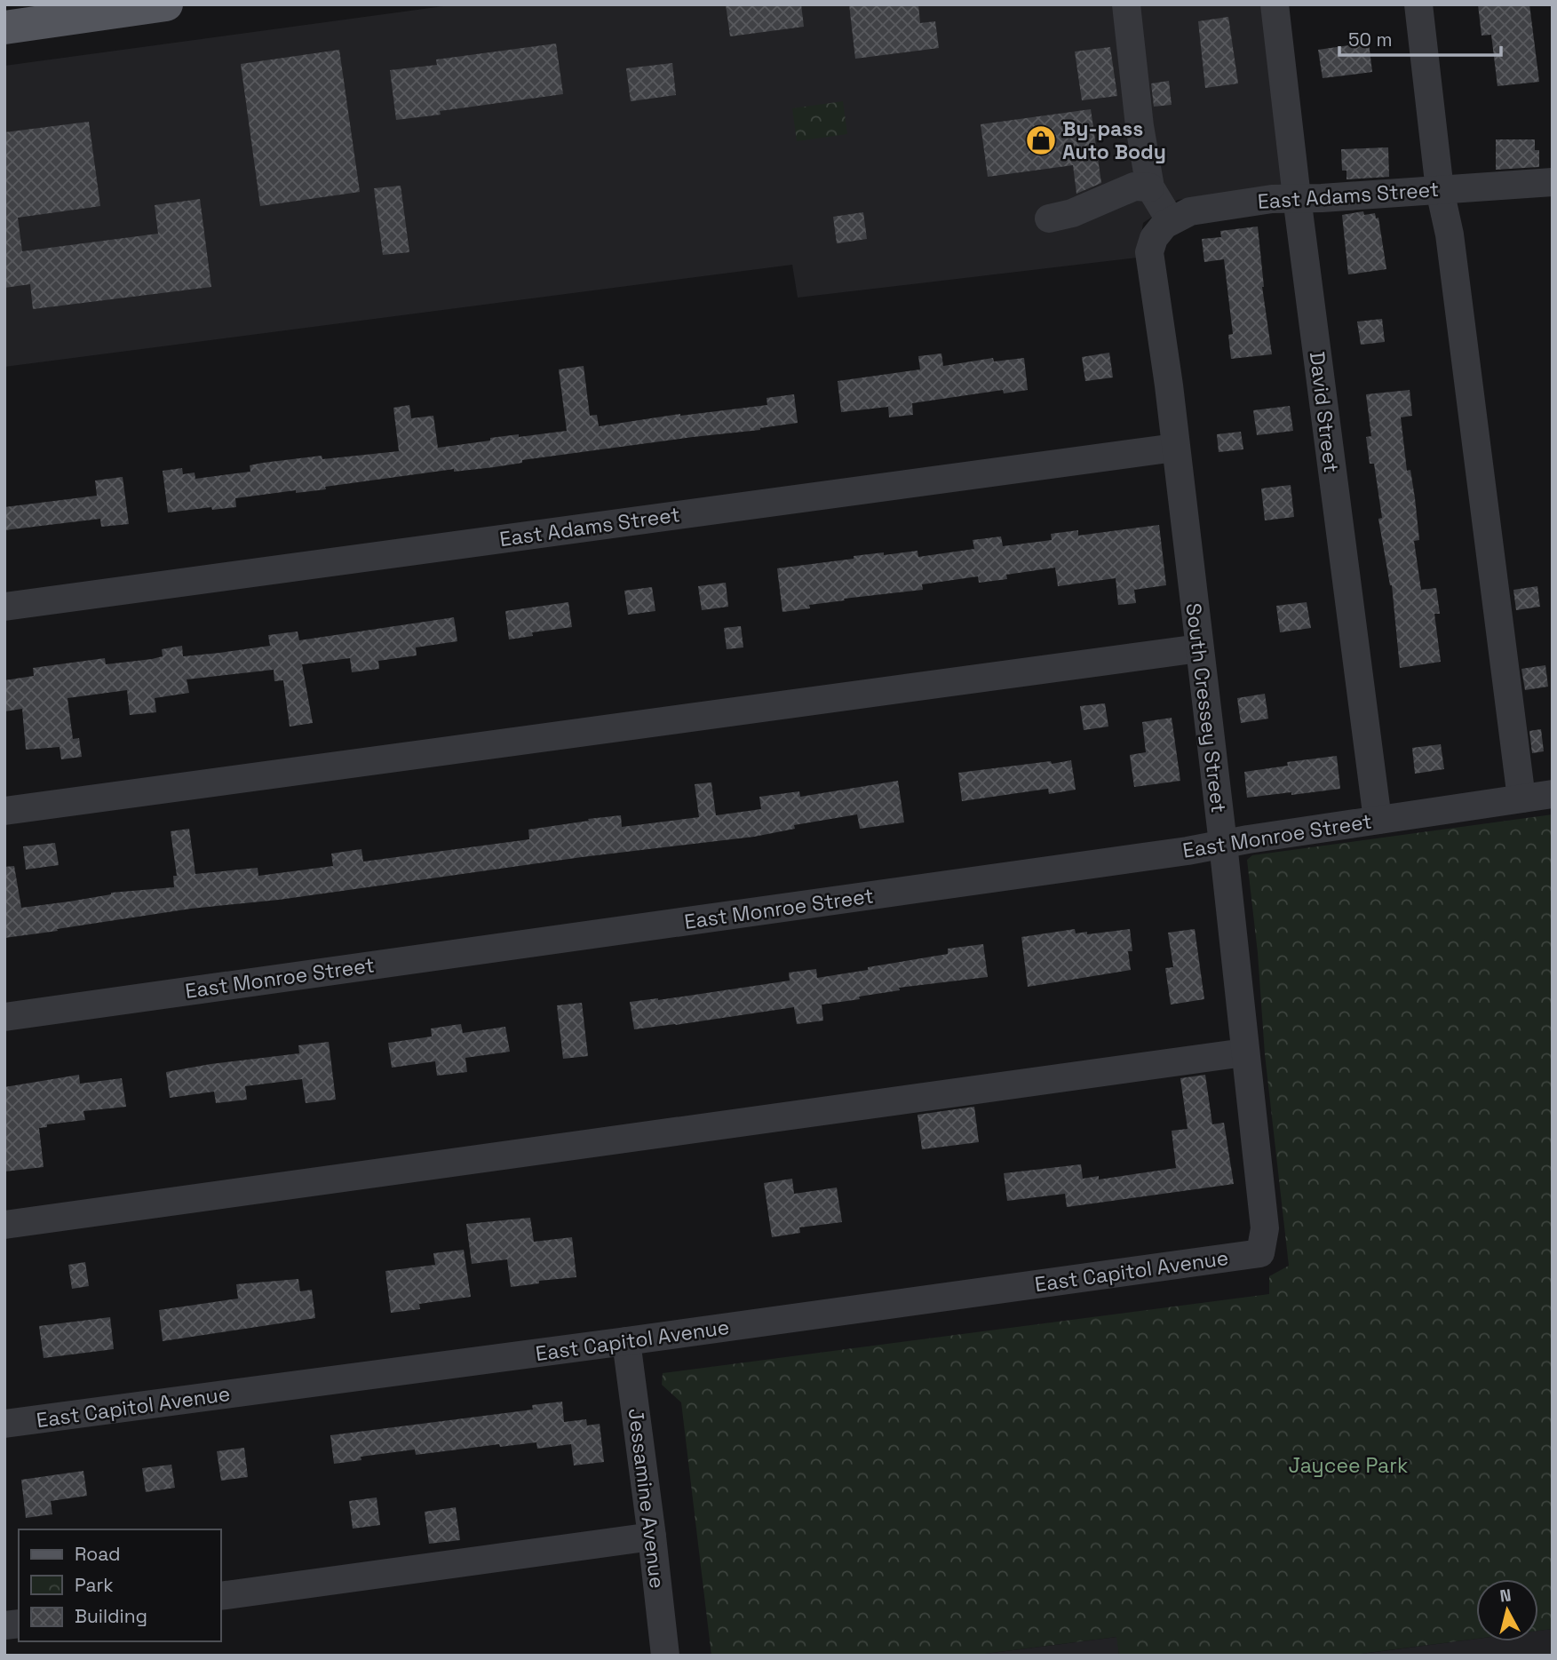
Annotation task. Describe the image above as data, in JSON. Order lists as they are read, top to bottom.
{
  "streets": {
    "street": [
      "East Adams Street",
      "David Street",
      "South Cressey Street",
      "East Monroe Street",
      "East Capitol Avenue",
      "Jessamine Avenue"
    ]
  },
  "crossings": [
    ["East Adams Street", "David Street"],
    ["East Adams Street", "South Cressey Street"],
    ["David Street", "East Monroe Street"],
    ["South Cressey Street", "East Monroe Street"],
    ["South Cressey Street", "East Capitol Avenue"],
    ["East Capitol Avenue", "Jessamine Avenue"]
  ],
  "parks": ["Jaycee Park"],
  "places": {
    "shop": ["By-pass Auto Body"]
  },
  "legend": ["Road", "Park", "Building"],
  "scale_bar": "50 m",
  "north": "top"
}
